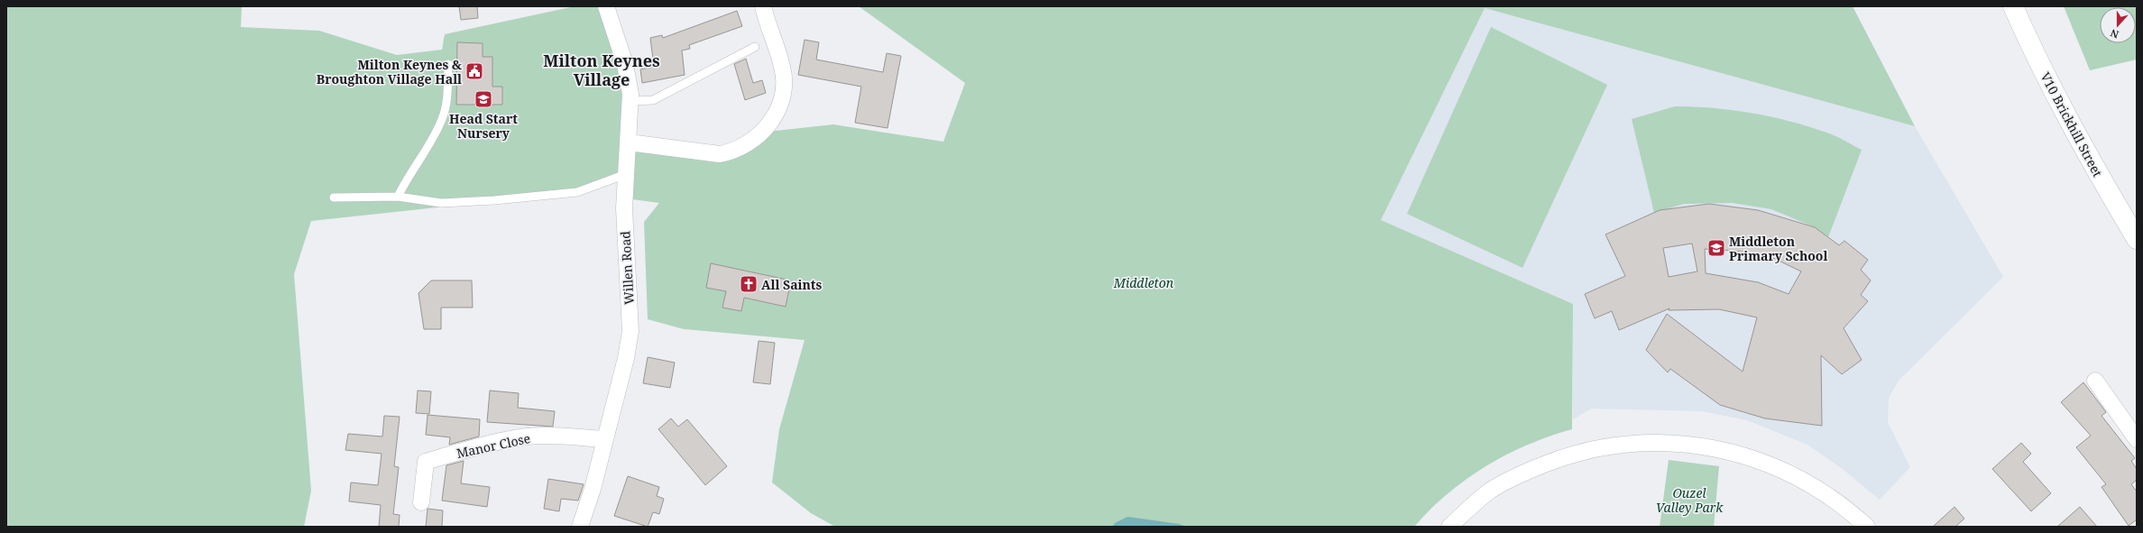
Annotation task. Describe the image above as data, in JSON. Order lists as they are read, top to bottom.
{
  "streets": {
    "street": ["V10 Brickhill Street", "Willen Road", "Manor Close"]
  },
  "crossings": [
    ["Willen Road", "Manor Close"]
  ],
  "districts": ["Milton Keynes Village"],
  "parks": ["Middleton", "Ouzel Valley Park"],
  "places": {
    "public building": ["Milton Keynes & Broughton Village Hall"],
    "school or university": ["Head Start Nursery", "Middleton Primary School"],
    "church": ["All Saints"]
  },
  "north": "bottom"
}
